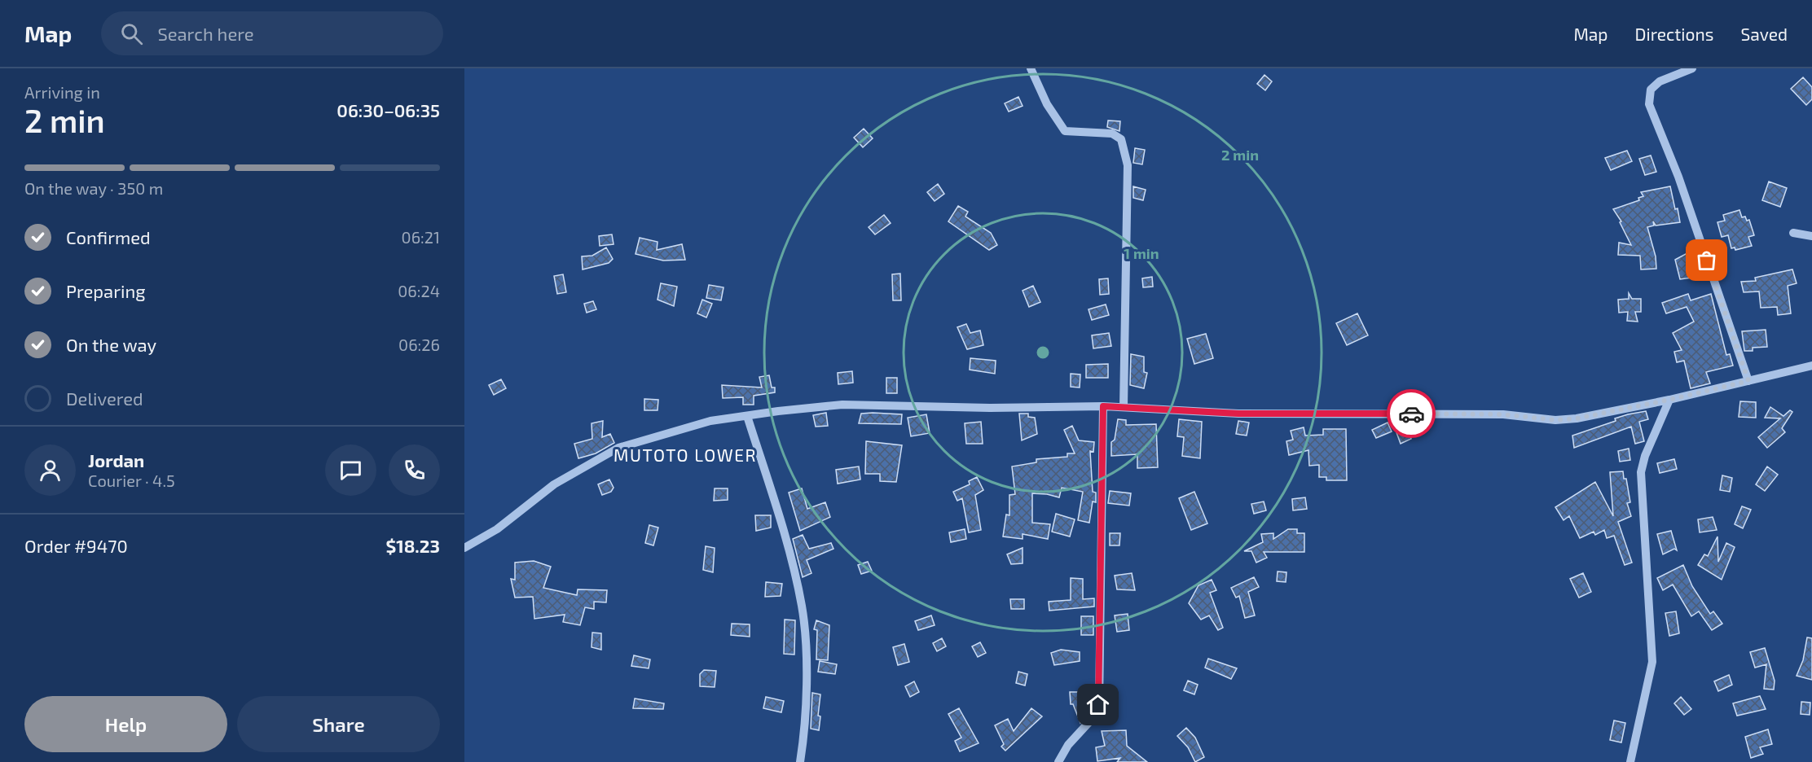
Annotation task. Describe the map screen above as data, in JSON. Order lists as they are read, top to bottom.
{
  "districts": ["MUTOTO LOWER"],
  "page": {
    "header": "Map",
    "search": "Search here",
    "nav": ["Map", "Directions", "Saved"],
    "heading": ["2 min", "Arriving in", "06:30–06:35"],
    "panel": [
      "Jordan",
      "Courier · 4.5",
      "Order #9470",
      "$18.23"
    ],
    "bar": "On the way · 350 m",
    "list": [
      ["Confirmed", "06:21"],
      ["Preparing", "06:24"],
      ["On the way", "06:26"],
      "Delivered"
    ],
    "buttons": ["Help", "Share"]
  },
  "rings": ["2 min", "1 min"]
}
